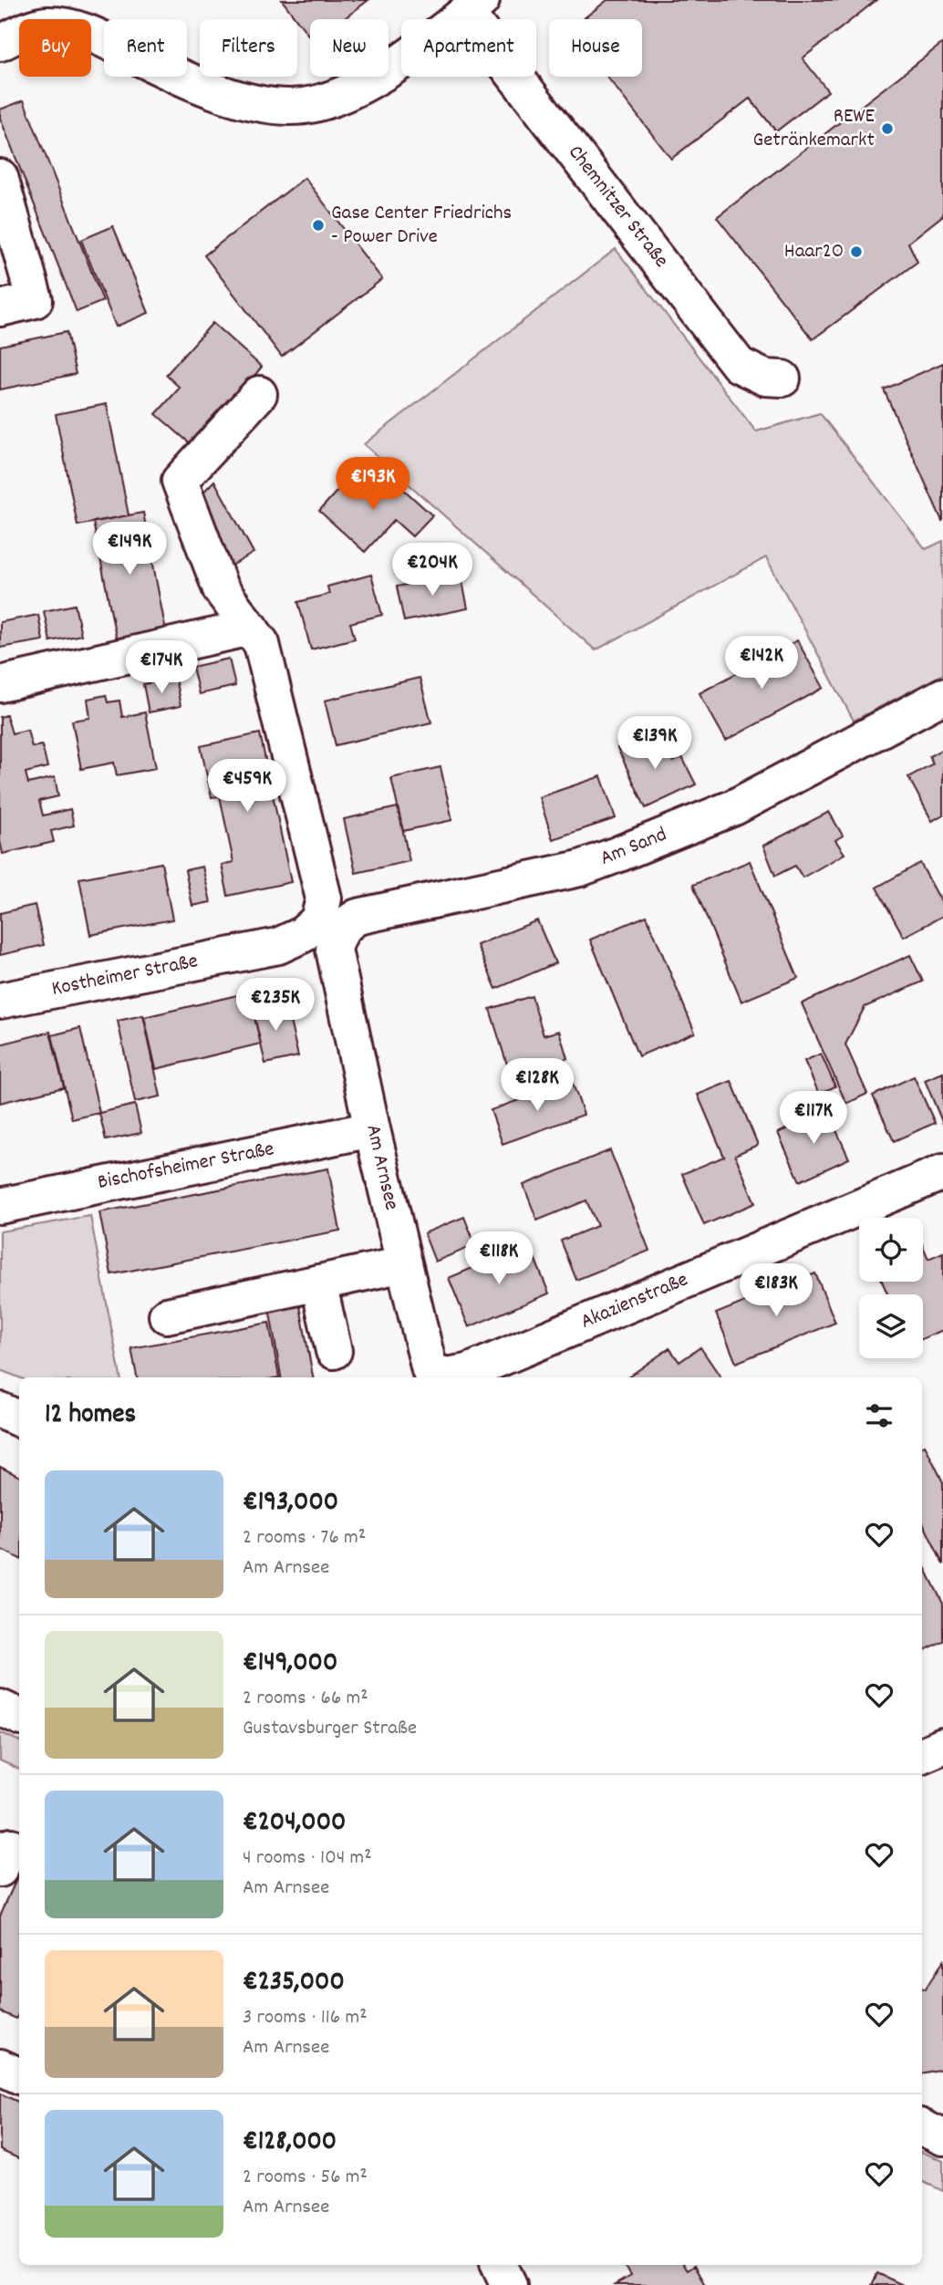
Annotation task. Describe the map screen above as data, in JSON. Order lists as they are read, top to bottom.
{
  "streets": {
    "street": [
      "Chemnitzer Straße",
      "Am Sand",
      "Kostheimer Straße",
      "Bischofsheimer Straße",
      "Am Arnsee",
      "Akazienstraße"
    ]
  },
  "crossings": [
    ["Am Sand", "Am Arnsee"],
    ["Bischofsheimer Straße", "Am Arnsee"],
    ["Am Arnsee", "Akazienstraße"]
  ],
  "places": ["REWE Getränkemarkt", "Gase Center Friedrichs - Power Drive", "Haar2O"],
  "page": {
    "chip": [
      "Buy",
      "Rent",
      "Filters",
      "New",
      "Apartment",
      "House"
    ],
    "price": [
      "€193K",
      "€149K",
      "€204K",
      "€142K",
      "€174K",
      "€139K",
      "€459K",
      "€235K",
      "€128K",
      "€117K",
      "€118K",
      "€183K"
    ],
    "heading": "12 homes",
    "list": [
      {
        "name": "€193,000",
        "note": "2 rooms · 76 m² · Am Arnsee"
      },
      {
        "name": "€149,000",
        "note": "2 rooms · 66 m² · Gustavsburger Straße"
      },
      {
        "name": "€204,000",
        "note": "4 rooms · 104 m² · Am Arnsee"
      },
      {
        "name": "€235,000",
        "note": "3 rooms · 116 m² · Am Arnsee"
      },
      {
        "name": "€128,000",
        "note": "2 rooms · 56 m² · Am Arnsee"
      }
    ]
  }
}
